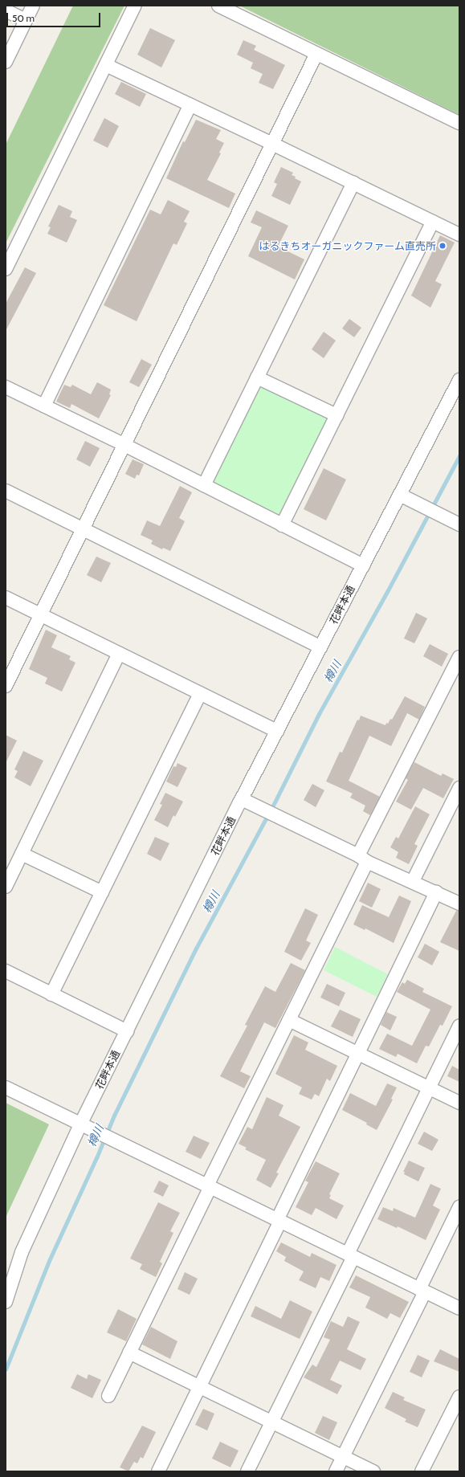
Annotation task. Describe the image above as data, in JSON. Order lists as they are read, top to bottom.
{
  "streets": {
    "street": ["花畔本通"]
  },
  "water": ["樽川"],
  "places": ["はるきちオーガニックファーム直売所"],
  "scale_bar": "50 m"
}
